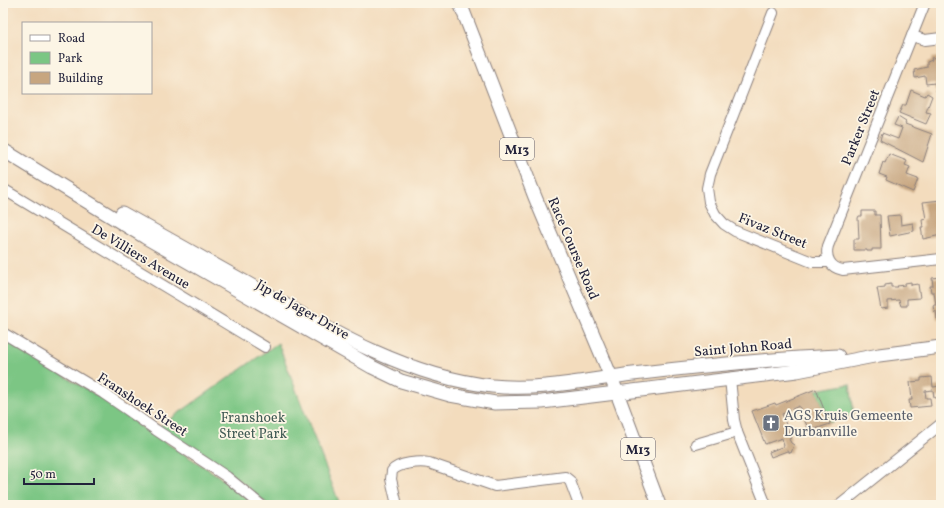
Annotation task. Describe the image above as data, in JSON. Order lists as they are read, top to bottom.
{
  "streets": {
    "main road": [
      "M13",
      "Race Course Road",
      "Jip de Jager Drive",
      "Saint John Road"
    ],
    "street": [
      "Parker Street",
      "Fivaz Street",
      "De Villiers Avenue",
      "Franshoek Street"
    ]
  },
  "crossings": [
    ["Parker Street", "Fivaz Street"],
    ["Race Course Road", "Jip de Jager Drive"],
    ["Race Course Road", "Saint John Road"],
    ["Jip de Jager Drive", "Saint John Road"]
  ],
  "parks": ["Franshoek Street Park"],
  "places": {
    "church": ["AGS Kruis Gemeente Durbanville"]
  },
  "legend": ["Road", "Park", "Building"],
  "scale_bar": "50 m"
}
